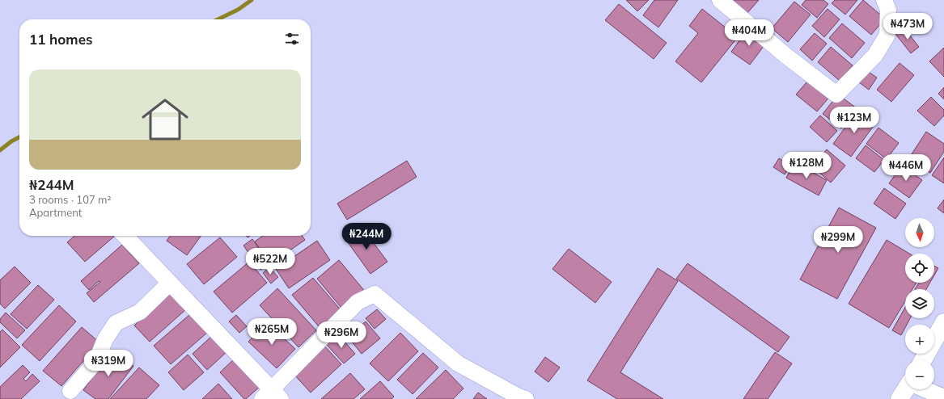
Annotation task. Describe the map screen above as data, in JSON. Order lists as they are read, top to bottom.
{
  "north": "bottom",
  "page": {
    "price": [
      "₦473M",
      "₦404M",
      "₦123M",
      "₦128M",
      "₦446M",
      "₦244M",
      "₦299M",
      "₦522M",
      "₦265M",
      "₦296M",
      "₦319M"
    ],
    "heading": "11 homes",
    "list": [
      {
        "name": "₦244M",
        "note": "3 rooms · 107 m² · Apartment"
      }
    ],
    "map_buttons": ["+", "−"]
  }
}
